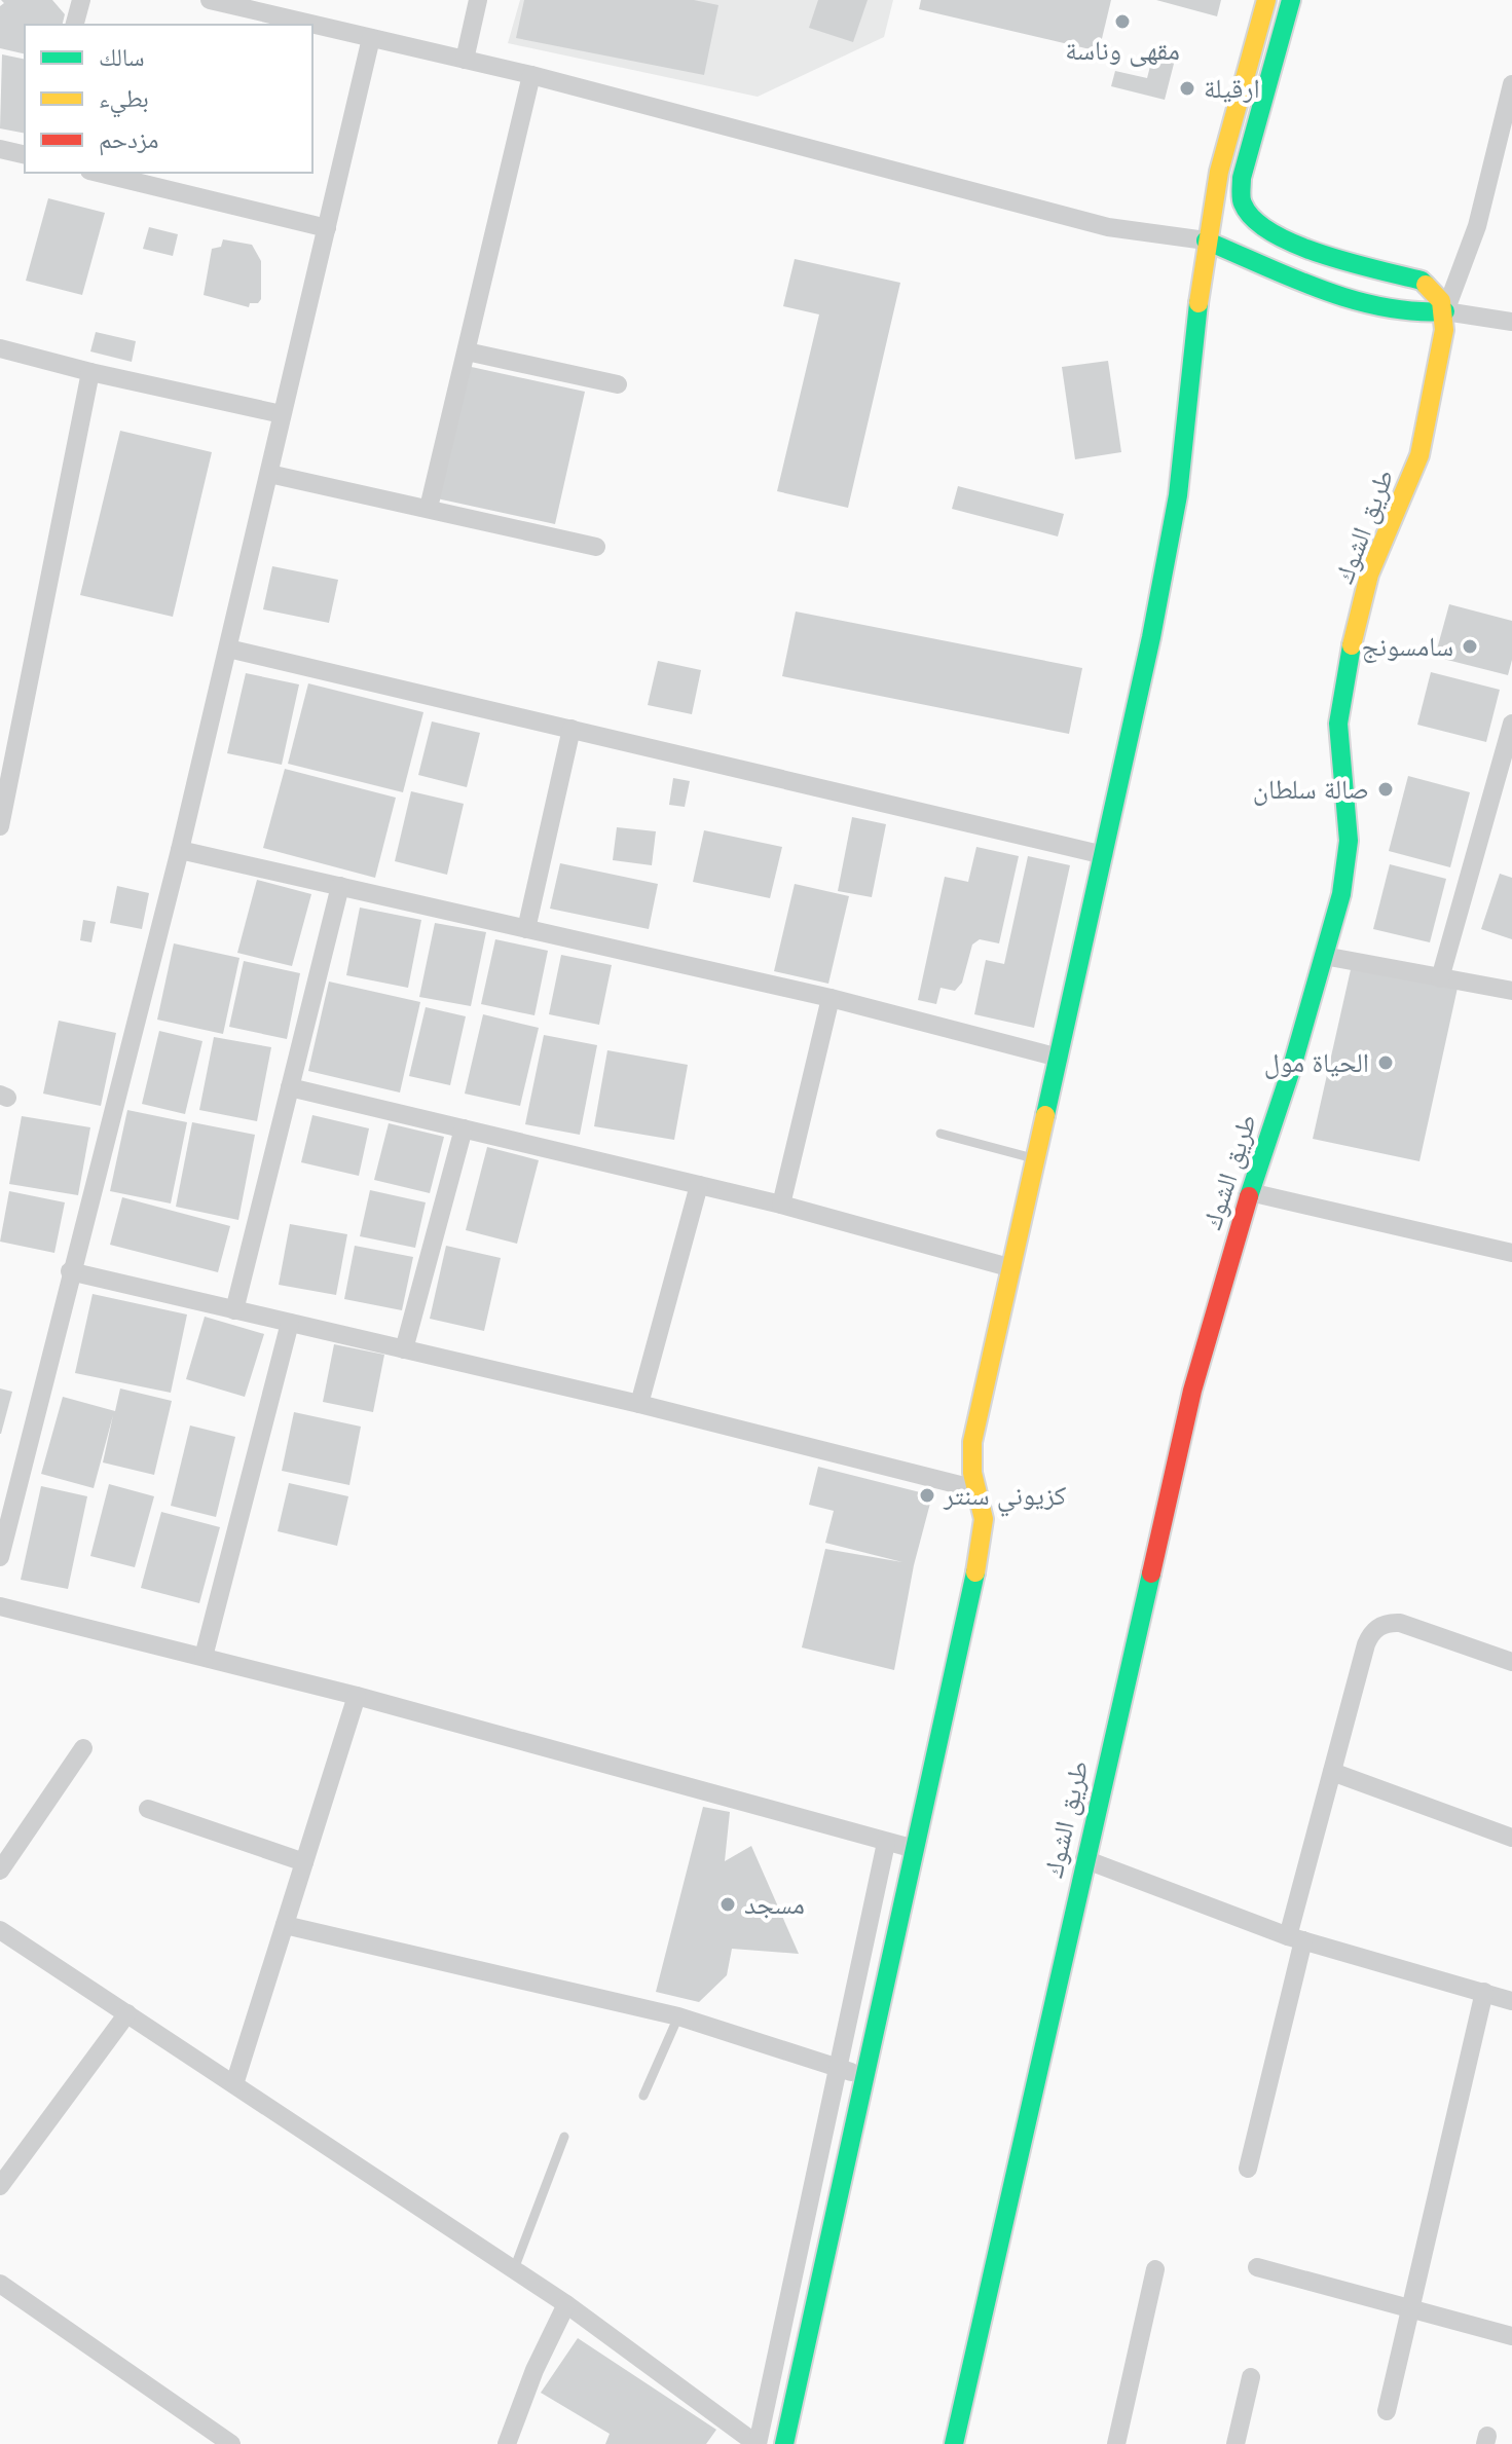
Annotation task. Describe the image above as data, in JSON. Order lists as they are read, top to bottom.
{
  "streets": {
    "main road": ["طريق الشوك"]
  },
  "places": [
    "مقهى وناسة",
    "ارقيلة",
    "سامسونج",
    "صالة سلطان",
    "الحياة مول",
    "كزيوني سنتر",
    "مسجد"
  ],
  "legend": ["سالك", "بطيء", "مزدحم"]
}
